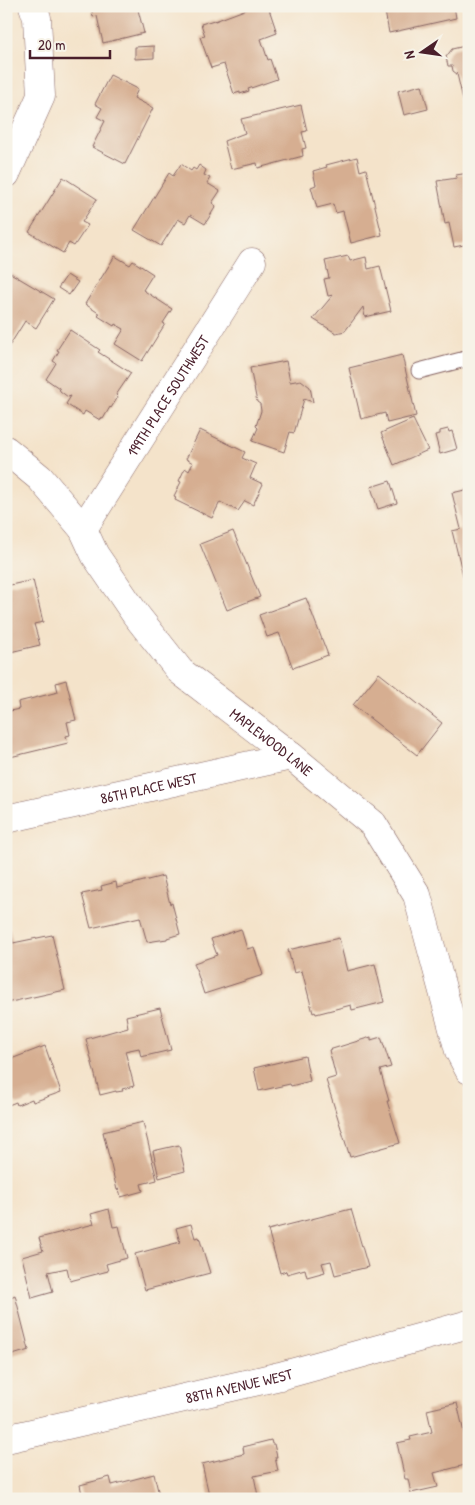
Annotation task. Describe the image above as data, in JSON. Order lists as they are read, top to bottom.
{
  "streets": {
    "street": [
      "199TH PLACE SOUTHWEST",
      "MAPLEWOOD LANE",
      "86TH PLACE WEST",
      "88TH AVENUE WEST"
    ]
  },
  "crossings": [
    ["199TH PLACE SOUTHWEST", "MAPLEWOOD LANE"],
    ["MAPLEWOOD LANE", "86TH PLACE WEST"]
  ],
  "scale_bar": "20 m",
  "north": "left"
}
